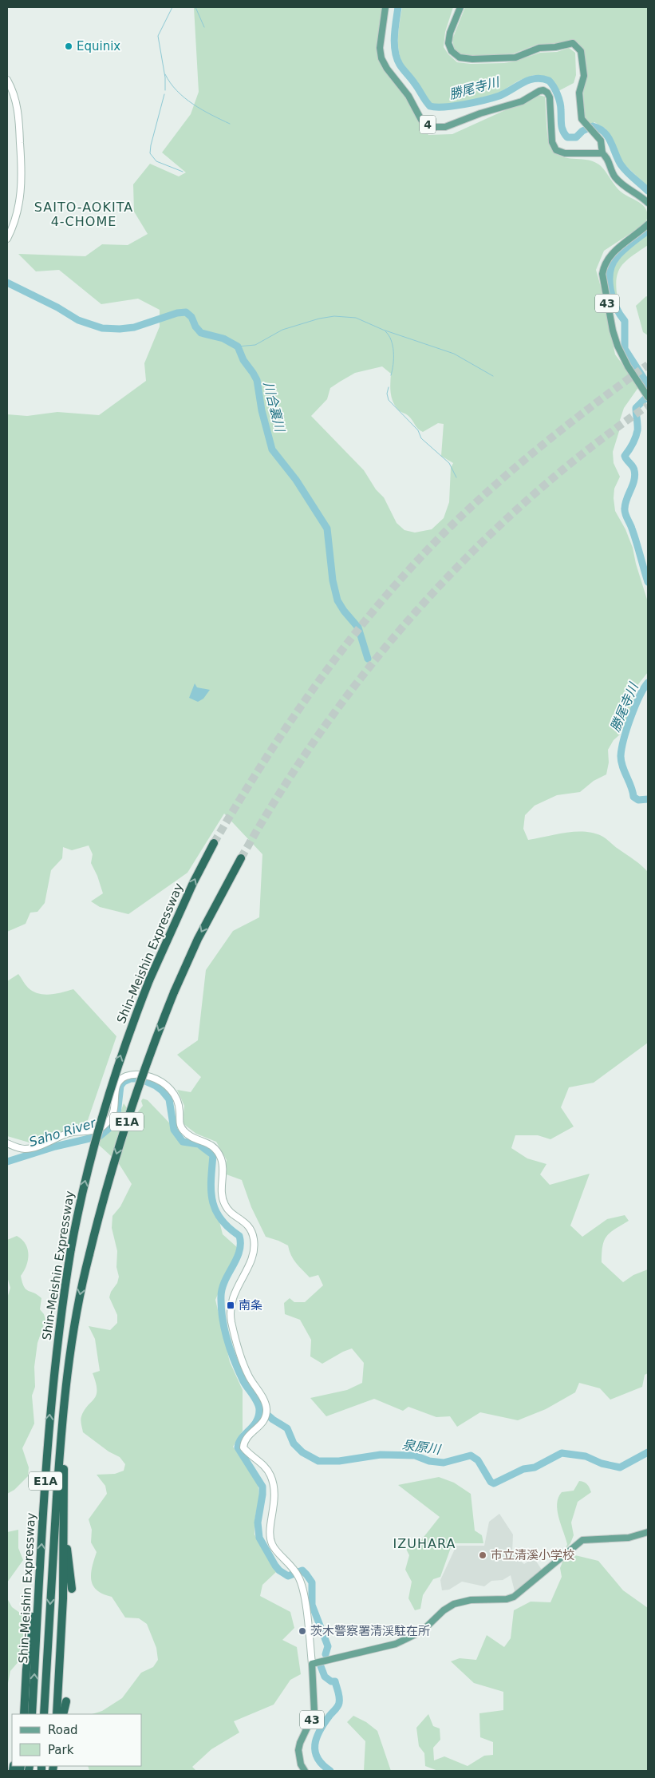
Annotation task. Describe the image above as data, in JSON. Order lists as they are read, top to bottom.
{
  "streets": {
    "highway": ["Shin-Meishin Expressway", "E1A"],
    "main road": ["4", "43"]
  },
  "districts": ["SAITO-AOKITA 4-CHOME", "IZUHARA"],
  "water": [
    "勝尾寺川",
    "川合裏川",
    "Saho River",
    "泉原川"
  ],
  "places": {
    "other": ["Equinix", "市立清溪小学校", "茨木警察署清渓駐在所"],
    "transit": ["南条"]
  },
  "legend": ["Road", "Park"]
}
